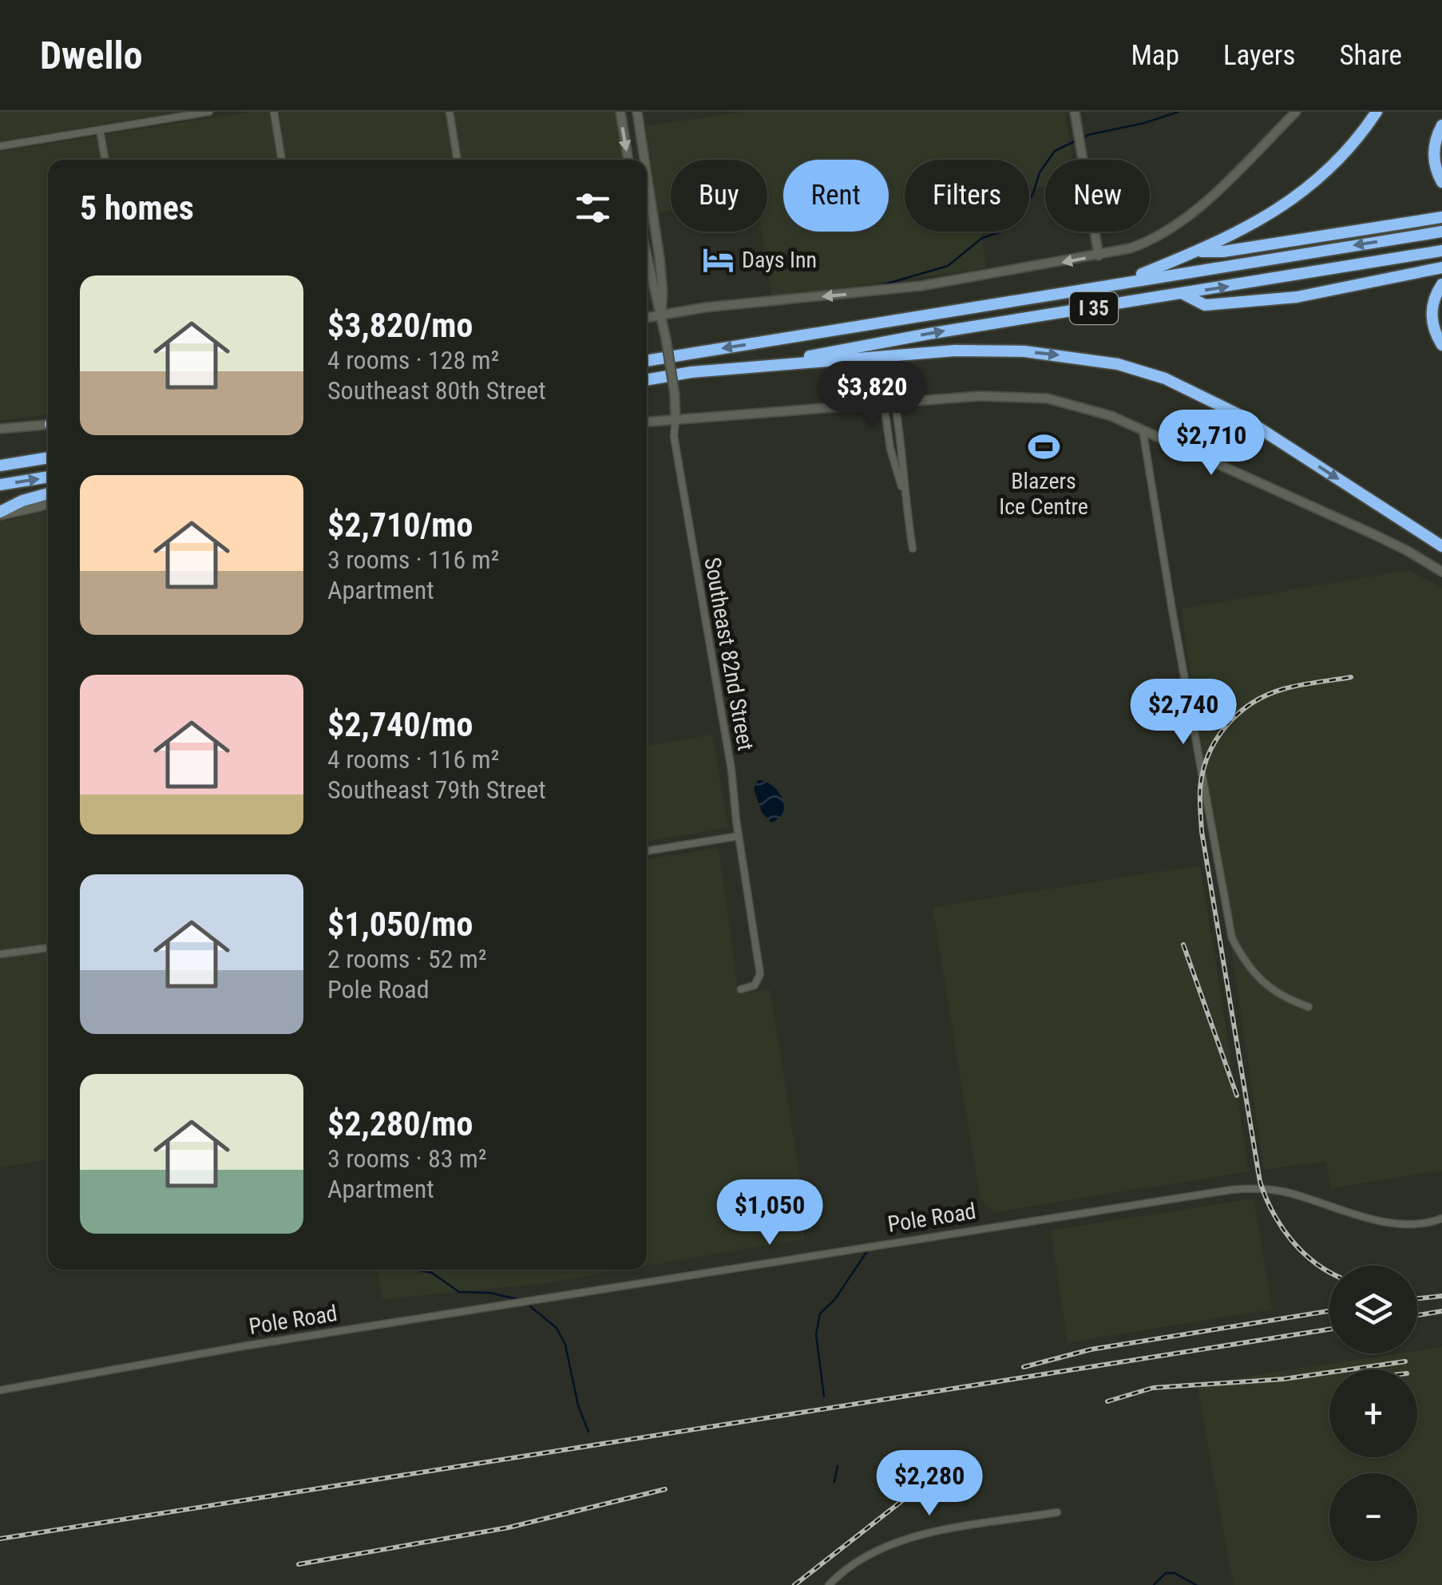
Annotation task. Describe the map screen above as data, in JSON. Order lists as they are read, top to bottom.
{
  "streets": {
    "highway": ["I 35"],
    "street": ["Southeast 82nd Street", "Pole Road"]
  },
  "places": {
    "hotel": ["Days Inn"],
    "sports": ["Blazers Ice Centre"]
  },
  "page": {
    "header": "Dwello",
    "nav": ["Map", "Layers", "Share"],
    "chip": [
      "Buy",
      "Rent",
      "Filters",
      "New"
    ],
    "heading": "5 homes",
    "list": [
      {
        "name": "$3,820/mo",
        "note": "4 rooms · 128 m² · Southeast 80th Street"
      },
      {
        "name": "$2,710/mo",
        "note": "3 rooms · 116 m² · Apartment"
      },
      {
        "name": "$2,740/mo",
        "note": "4 rooms · 116 m² · Southeast 79th Street"
      },
      {
        "name": "$1,050/mo",
        "note": "2 rooms · 52 m² · Pole Road"
      },
      {
        "name": "$2,280/mo",
        "note": "3 rooms · 83 m² · Apartment"
      }
    ],
    "price": [
      "$3,820",
      "$2,710",
      "$2,740",
      "$1,050",
      "$2,280"
    ],
    "map_buttons": ["+", "−"]
  }
}
